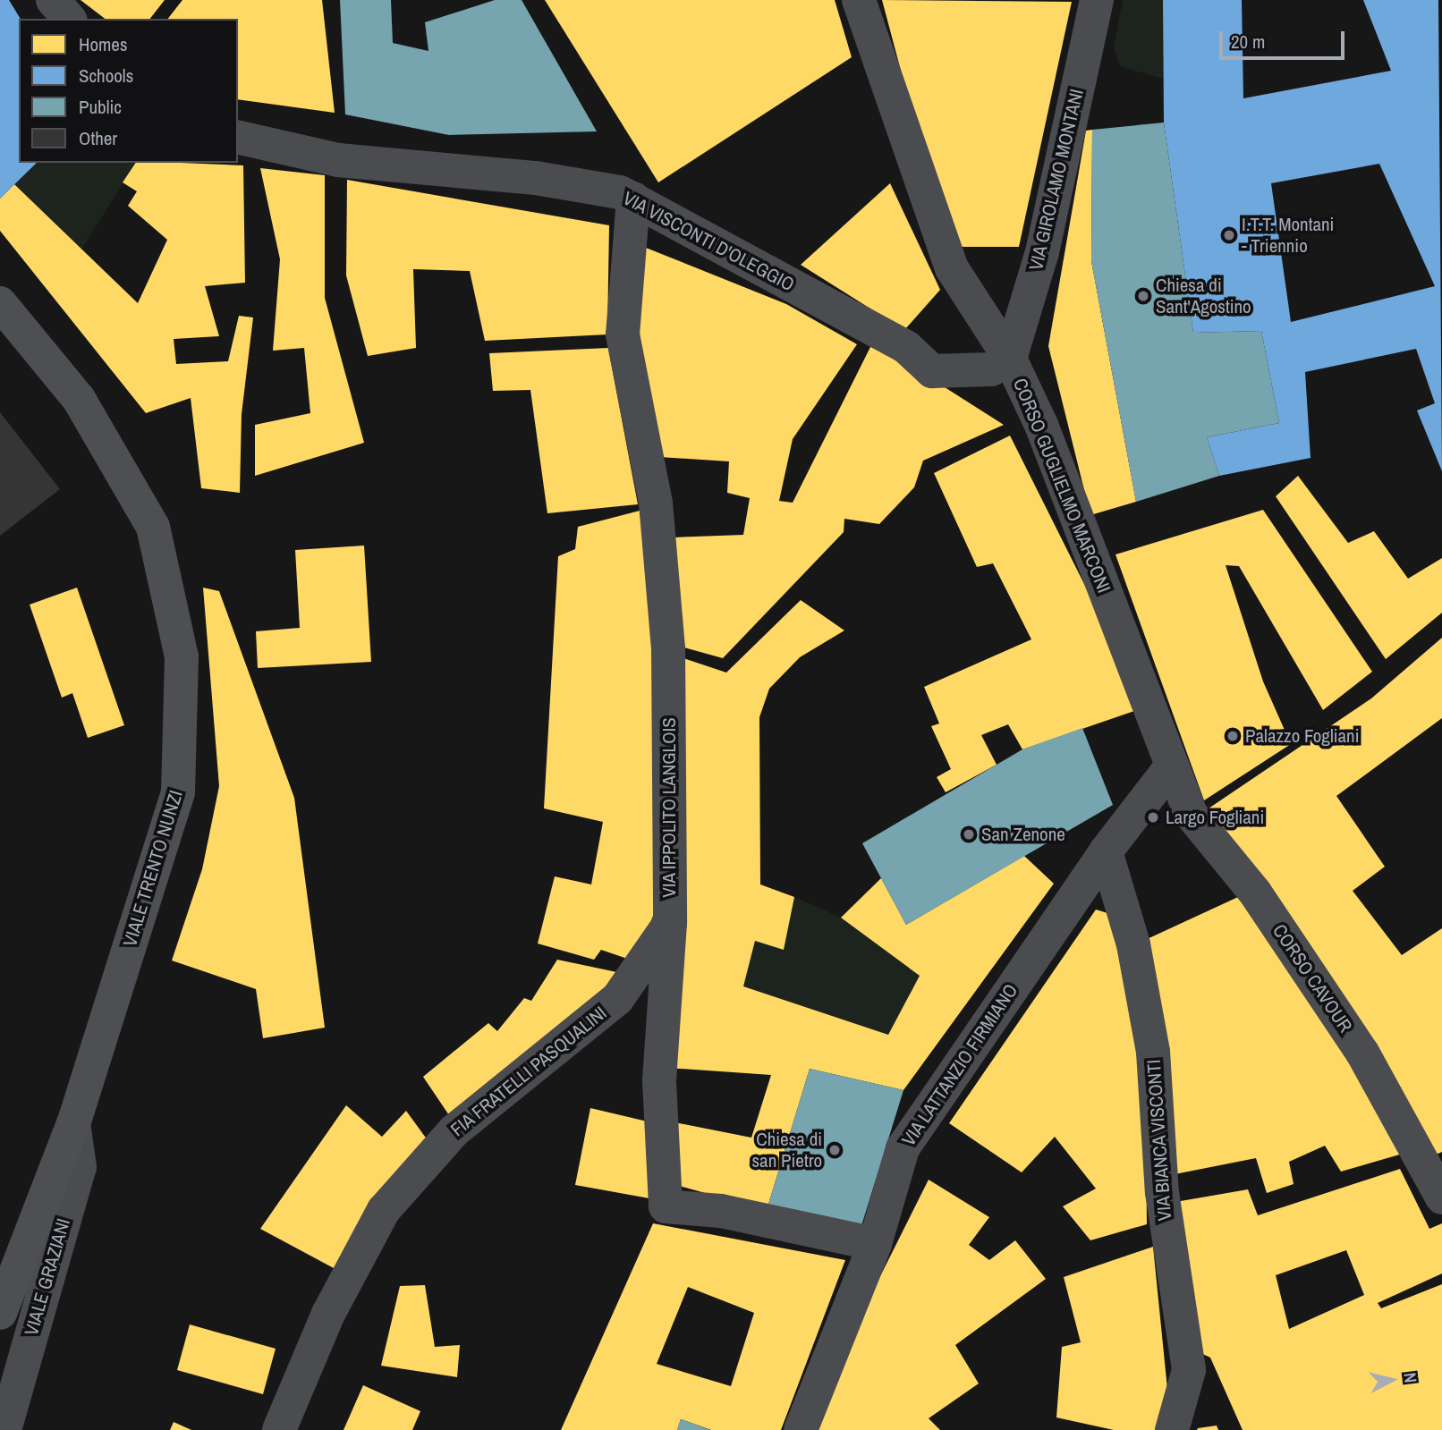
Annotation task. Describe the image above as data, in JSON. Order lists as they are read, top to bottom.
{
  "streets": {
    "main road": ["VIALE TRENTO NUNZI"],
    "street": [
      "VIA GIROLAMO MONTANI",
      "VIA VISCONTI D'OLEGGIO",
      "CORSO GUGLIELMO MARCONI",
      "VIA IPPOLITO LANGLOIS",
      "CORSO CAVOUR",
      "VIA LATTANZIO FIRMIANO",
      "FIA FRATELLI PASQUALINI",
      "VIA BIANCA VISCONTI",
      "VIALE GRAZIANI"
    ]
  },
  "crossings": [
    ["VIA GIROLAMO MONTANI", "VIA VISCONTI D'OLEGGIO"],
    ["VIA GIROLAMO MONTANI", "CORSO GUGLIELMO MARCONI"],
    ["VIA VISCONTI D'OLEGGIO", "CORSO GUGLIELMO MARCONI"],
    ["VIA VISCONTI D'OLEGGIO", "VIA IPPOLITO LANGLOIS"],
    ["CORSO GUGLIELMO MARCONI", "CORSO CAVOUR"],
    ["CORSO GUGLIELMO MARCONI", "VIA LATTANZIO FIRMIANO"],
    ["VIA IPPOLITO LANGLOIS", "VIA LATTANZIO FIRMIANO"],
    ["VIA IPPOLITO LANGLOIS", "FIA FRATELLI PASQUALINI"],
    ["VIALE TRENTO NUNZI", "VIALE GRAZIANI"],
    ["CORSO CAVOUR", "VIA LATTANZIO FIRMIANO"],
    ["VIA LATTANZIO FIRMIANO", "VIA BIANCA VISCONTI"]
  ],
  "places": [
    "I.T.T. Montani - Triennio",
    "Chiesa di Sant'Agostino",
    "Palazzo Fogliani",
    "Largo Fogliani",
    "San Zenone",
    "Chiesa di san Pietro"
  ],
  "legend": [
    "Homes",
    "Schools",
    "Public",
    "Other"
  ],
  "scale_bar": "20 m",
  "north": "right"
}
